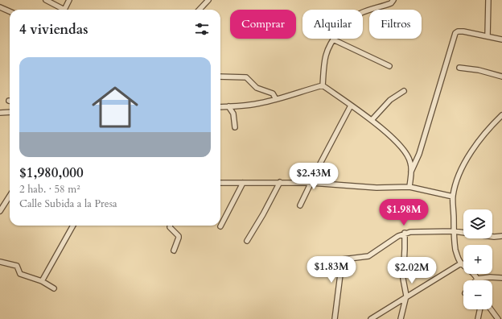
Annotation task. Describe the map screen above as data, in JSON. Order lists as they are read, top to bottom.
{
  "page": {
    "chip": ["Comprar", "Alquilar", "Filtros"],
    "heading": "4 viviendas",
    "list": [
      {
        "name": "$1,980,000",
        "note": "2 hab. · 58 m² · Calle Subida a la Presa"
      }
    ],
    "price": [
      "$2.43M",
      "$1.98M",
      "$1.83M",
      "$2.02M"
    ],
    "map_buttons": ["+", "−"]
  }
}
